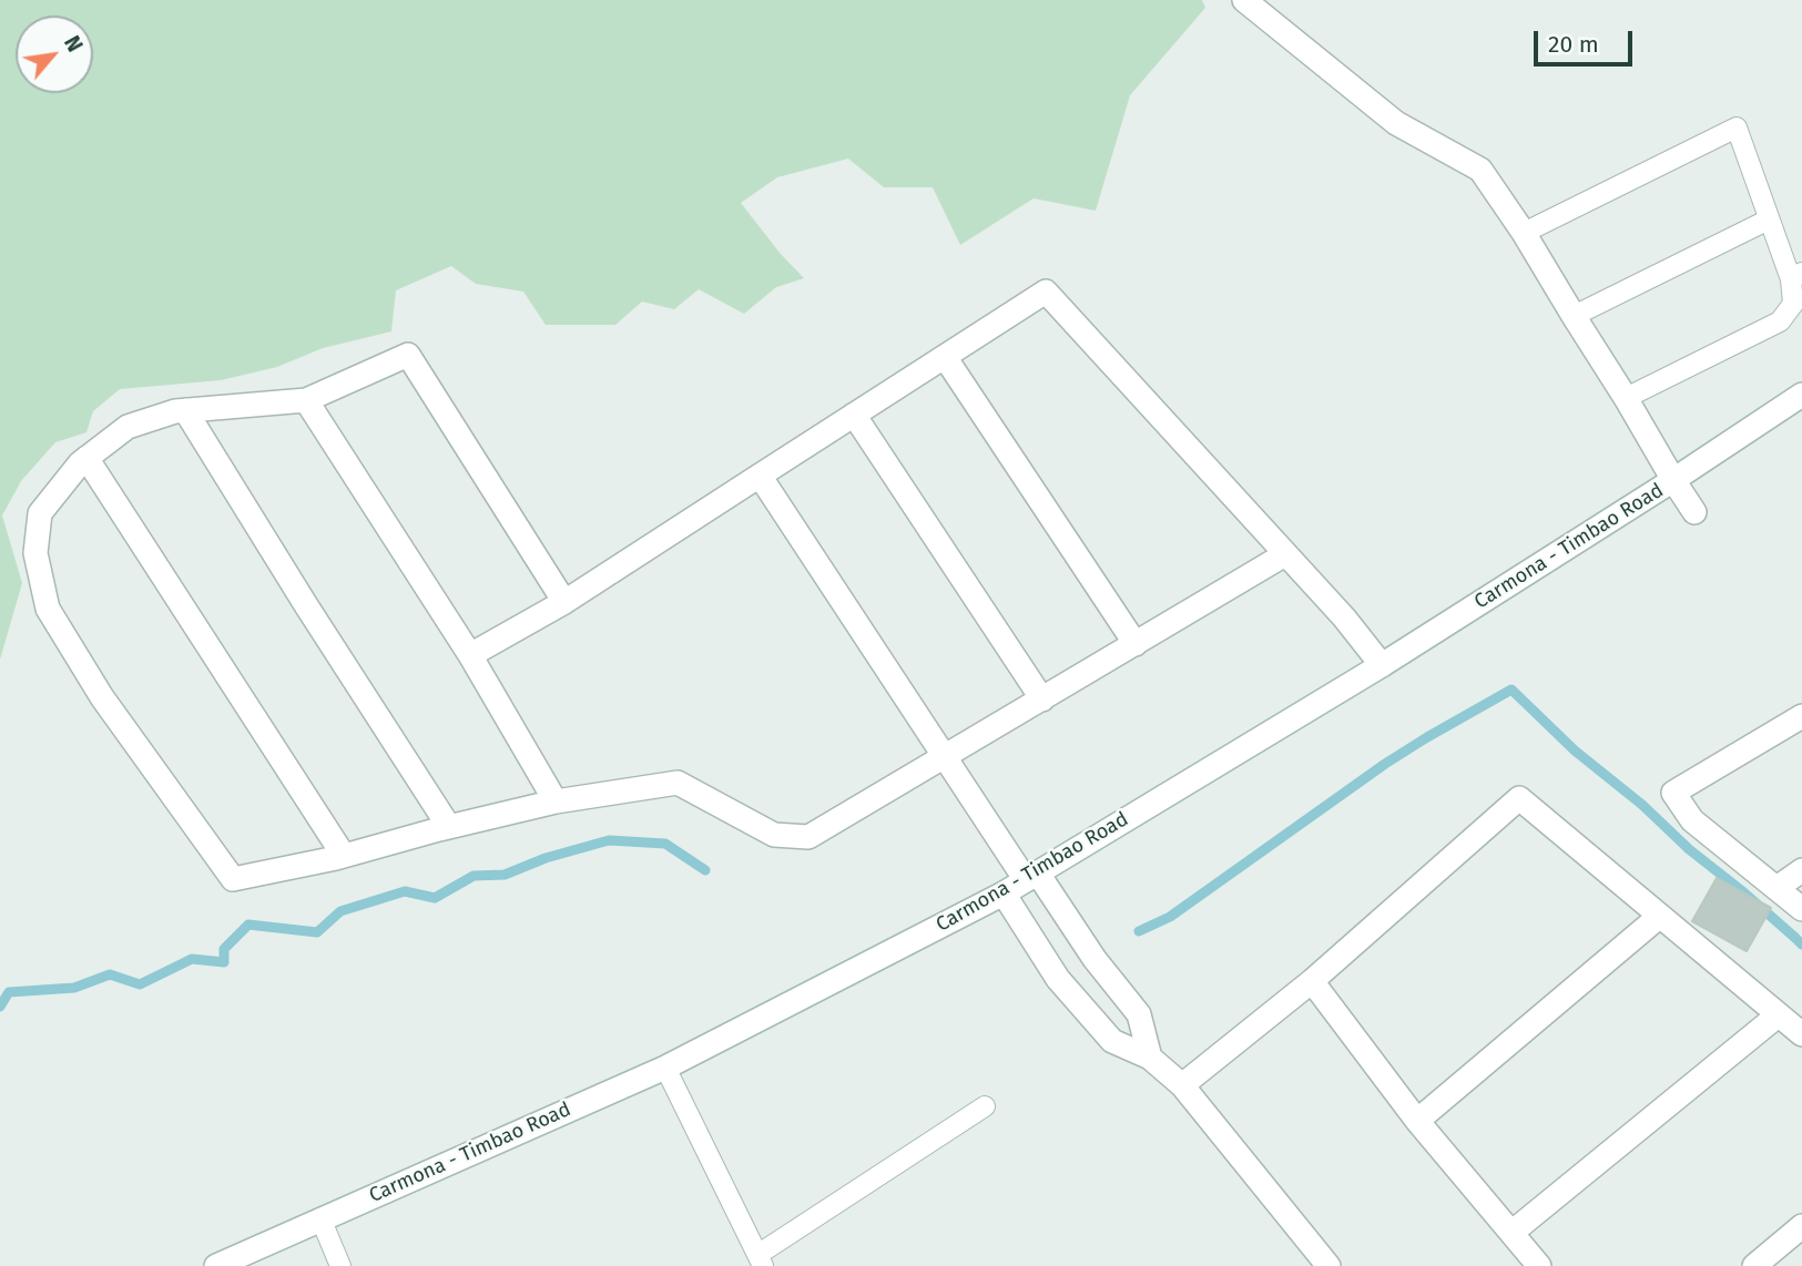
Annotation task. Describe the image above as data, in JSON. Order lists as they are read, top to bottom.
{
  "streets": {
    "street": ["Carmona - Timbao Road"]
  },
  "scale_bar": "20 m",
  "north": "top right"
}
